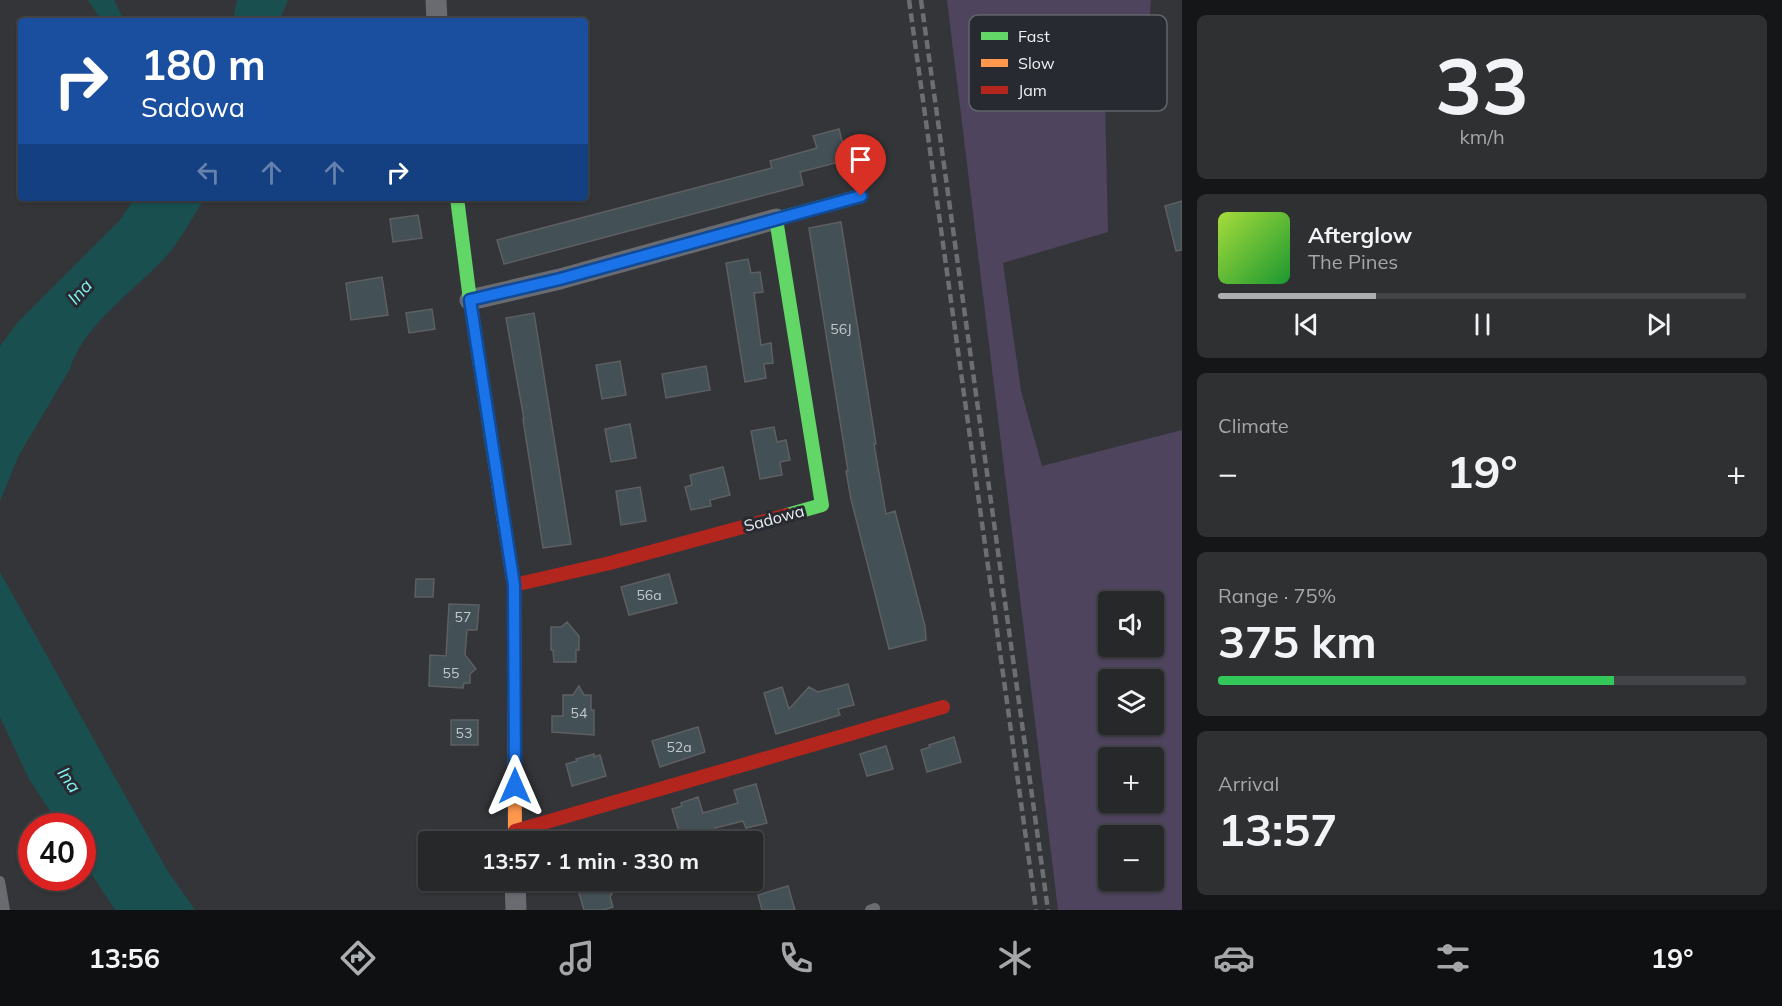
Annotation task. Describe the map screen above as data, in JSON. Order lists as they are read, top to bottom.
{
  "streets": {
    "street": ["Sadowa"]
  },
  "water": ["Ina"],
  "house_numbers": [
    "56J",
    "56a",
    "57",
    "55",
    "54",
    "53",
    "52a"
  ],
  "legend": ["Fast", "Slow", "Jam"],
  "page": {
    "tile": [
      ["33", "km/h"],
      "Climate",
      ["Range · 75%", "375 km"],
      ["Arrival", "13:57"]
    ],
    "turn": ["180 m", "Sadowa"],
    "song": ["Afterglow", "The Pines"],
    "heat": ["−", "19°", "+"],
    "map_buttons": ["+", "−"],
    "limit": "40",
    "trip": "13:57 · 1 min · 330 m",
    "tabs": ["13:56", "19°"]
  }
}
